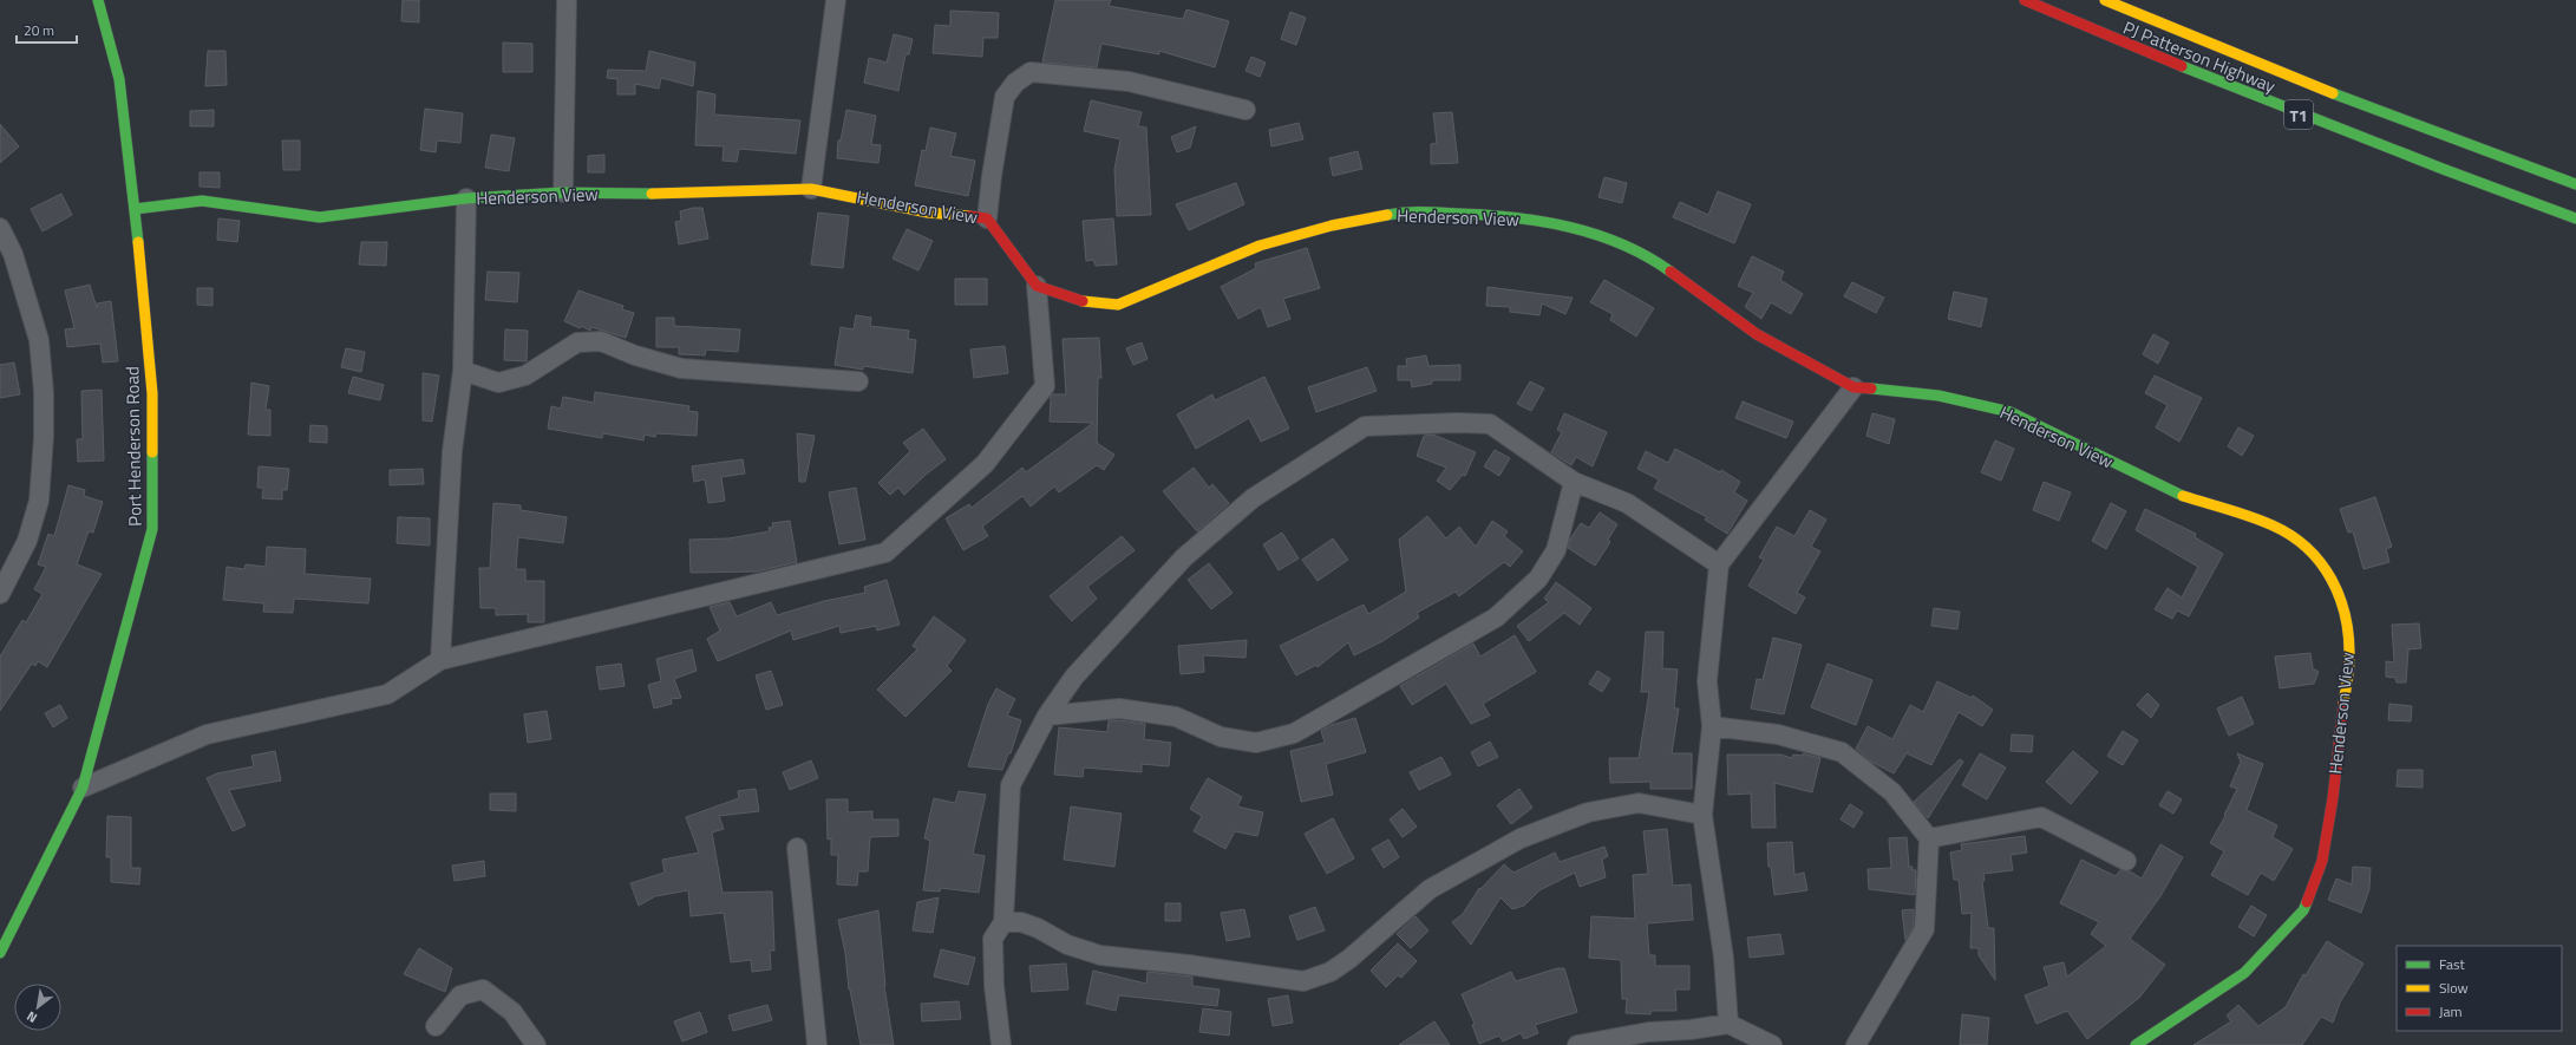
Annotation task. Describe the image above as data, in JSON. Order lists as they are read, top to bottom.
{
  "streets": {
    "main road": [
      "PJ Patterson Highway",
      "T1",
      "Henderson View",
      "Port Henderson Road"
    ]
  },
  "crossings": [
    ["Henderson View", "Port Henderson Road"]
  ],
  "legend": ["Fast", "Slow", "Jam"],
  "scale_bar": "20 m",
  "north": "bottom left"
}
